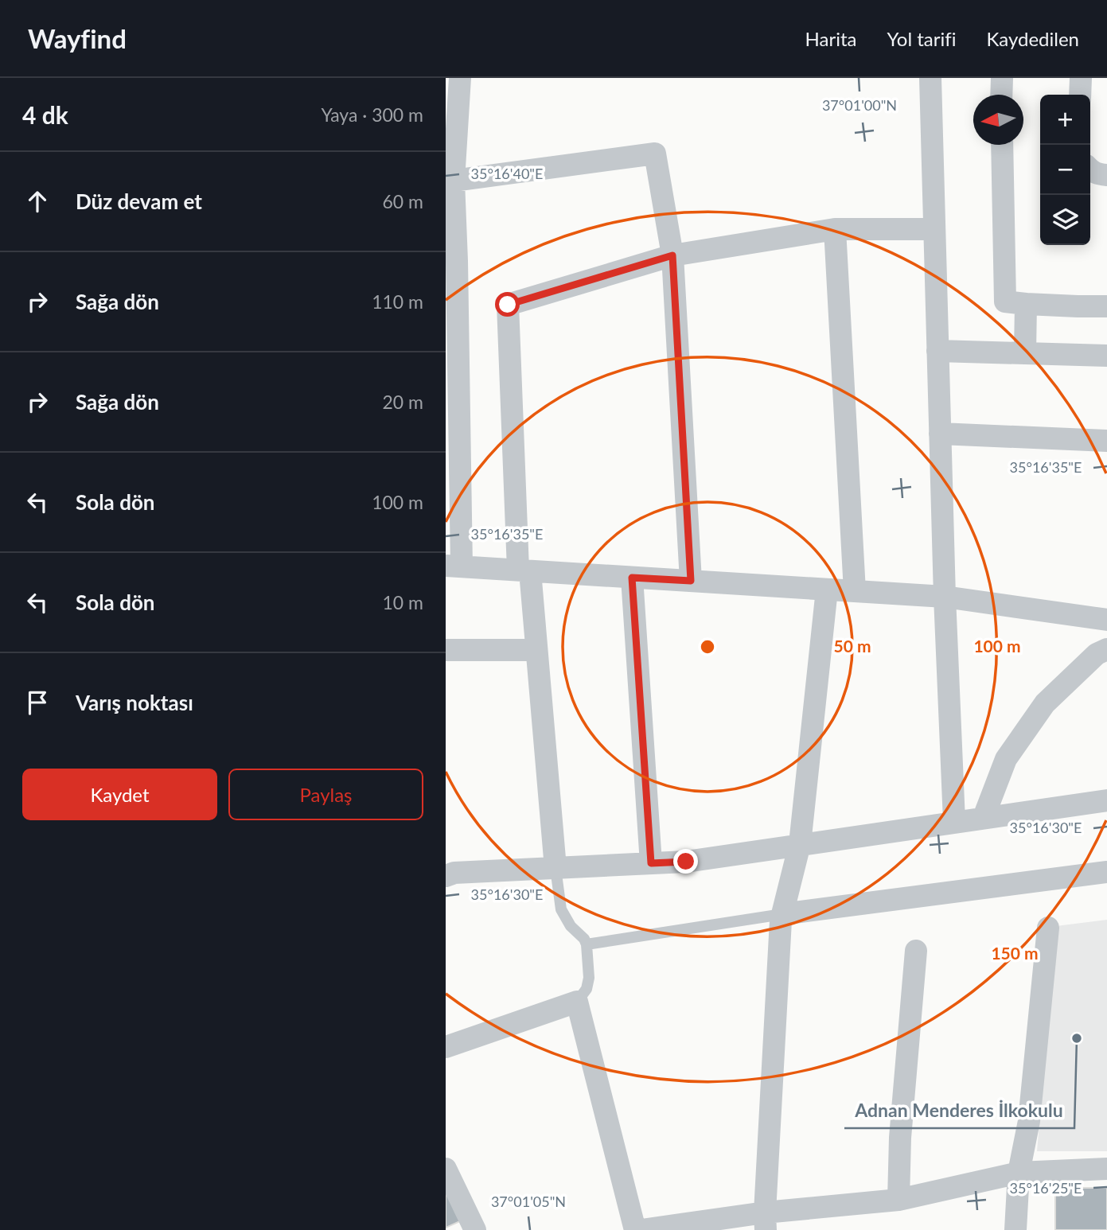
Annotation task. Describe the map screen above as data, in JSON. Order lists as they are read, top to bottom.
{
  "places": ["Adnan Menderes İlkokulu"],
  "north": "left",
  "page": {
    "header": "Wayfind",
    "nav": ["Harita", "Yol tarifi", "Kaydedilen"],
    "heading": ["4 dk", "Yaya · 300 m"],
    "map_buttons": ["+", "−"],
    "list": [
      ["Düz devam et", "60 m"],
      ["Sağa dön", "110 m"],
      ["Sağa dön", "20 m"],
      ["Sola dön", "100 m"],
      ["Sola dön", "10 m"],
      "Varış noktası"
    ],
    "buttons": ["Kaydet", "Paylaş"]
  },
  "coordinates": [
    "37°01'00\"N",
    "35°16'40\"E",
    "35°16'35\"E",
    "35°16'30\"E",
    "35°16'25\"E",
    "37°01'05\"N"
  ],
  "rings": ["50 m", "100 m", "150 m"]
}
